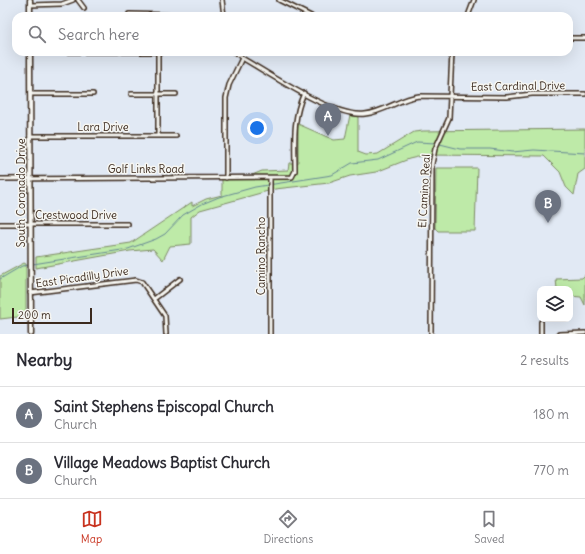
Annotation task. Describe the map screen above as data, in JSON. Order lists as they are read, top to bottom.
{
  "streets": {
    "street": [
      "East Cardinal Drive",
      "Lara Drive",
      "Golf Links Road",
      "El Camino Real",
      "South Coronado Drive",
      "Crestwood Drive",
      "Camino Rancho",
      "East Picadilly Drive"
    ]
  },
  "crossings": [
    ["East Cardinal Drive", "Golf Links Road"],
    ["East Cardinal Drive", "El Camino Real"],
    ["Lara Drive", "South Coronado Drive"],
    ["Golf Links Road", "South Coronado Drive"],
    ["Golf Links Road", "Camino Rancho"],
    ["South Coronado Drive", "Crestwood Drive"],
    ["South Coronado Drive", "East Picadilly Drive"]
  ],
  "scale_bar": "200 m",
  "page": {
    "search": "Search here",
    "pins": ["A", "B"],
    "scale": "200 m",
    "heading": ["Nearby", "2 results"],
    "list": [
      {
        "mark": "A",
        "name": "Saint Stephens Episcopal Church",
        "note": "Church",
        "value": "180 m"
      },
      {
        "mark": "B",
        "name": "Village Meadows Baptist Church",
        "note": "Church",
        "value": "770 m"
      }
    ],
    "nav": ["Map", "Directions", "Saved"]
  }
}
